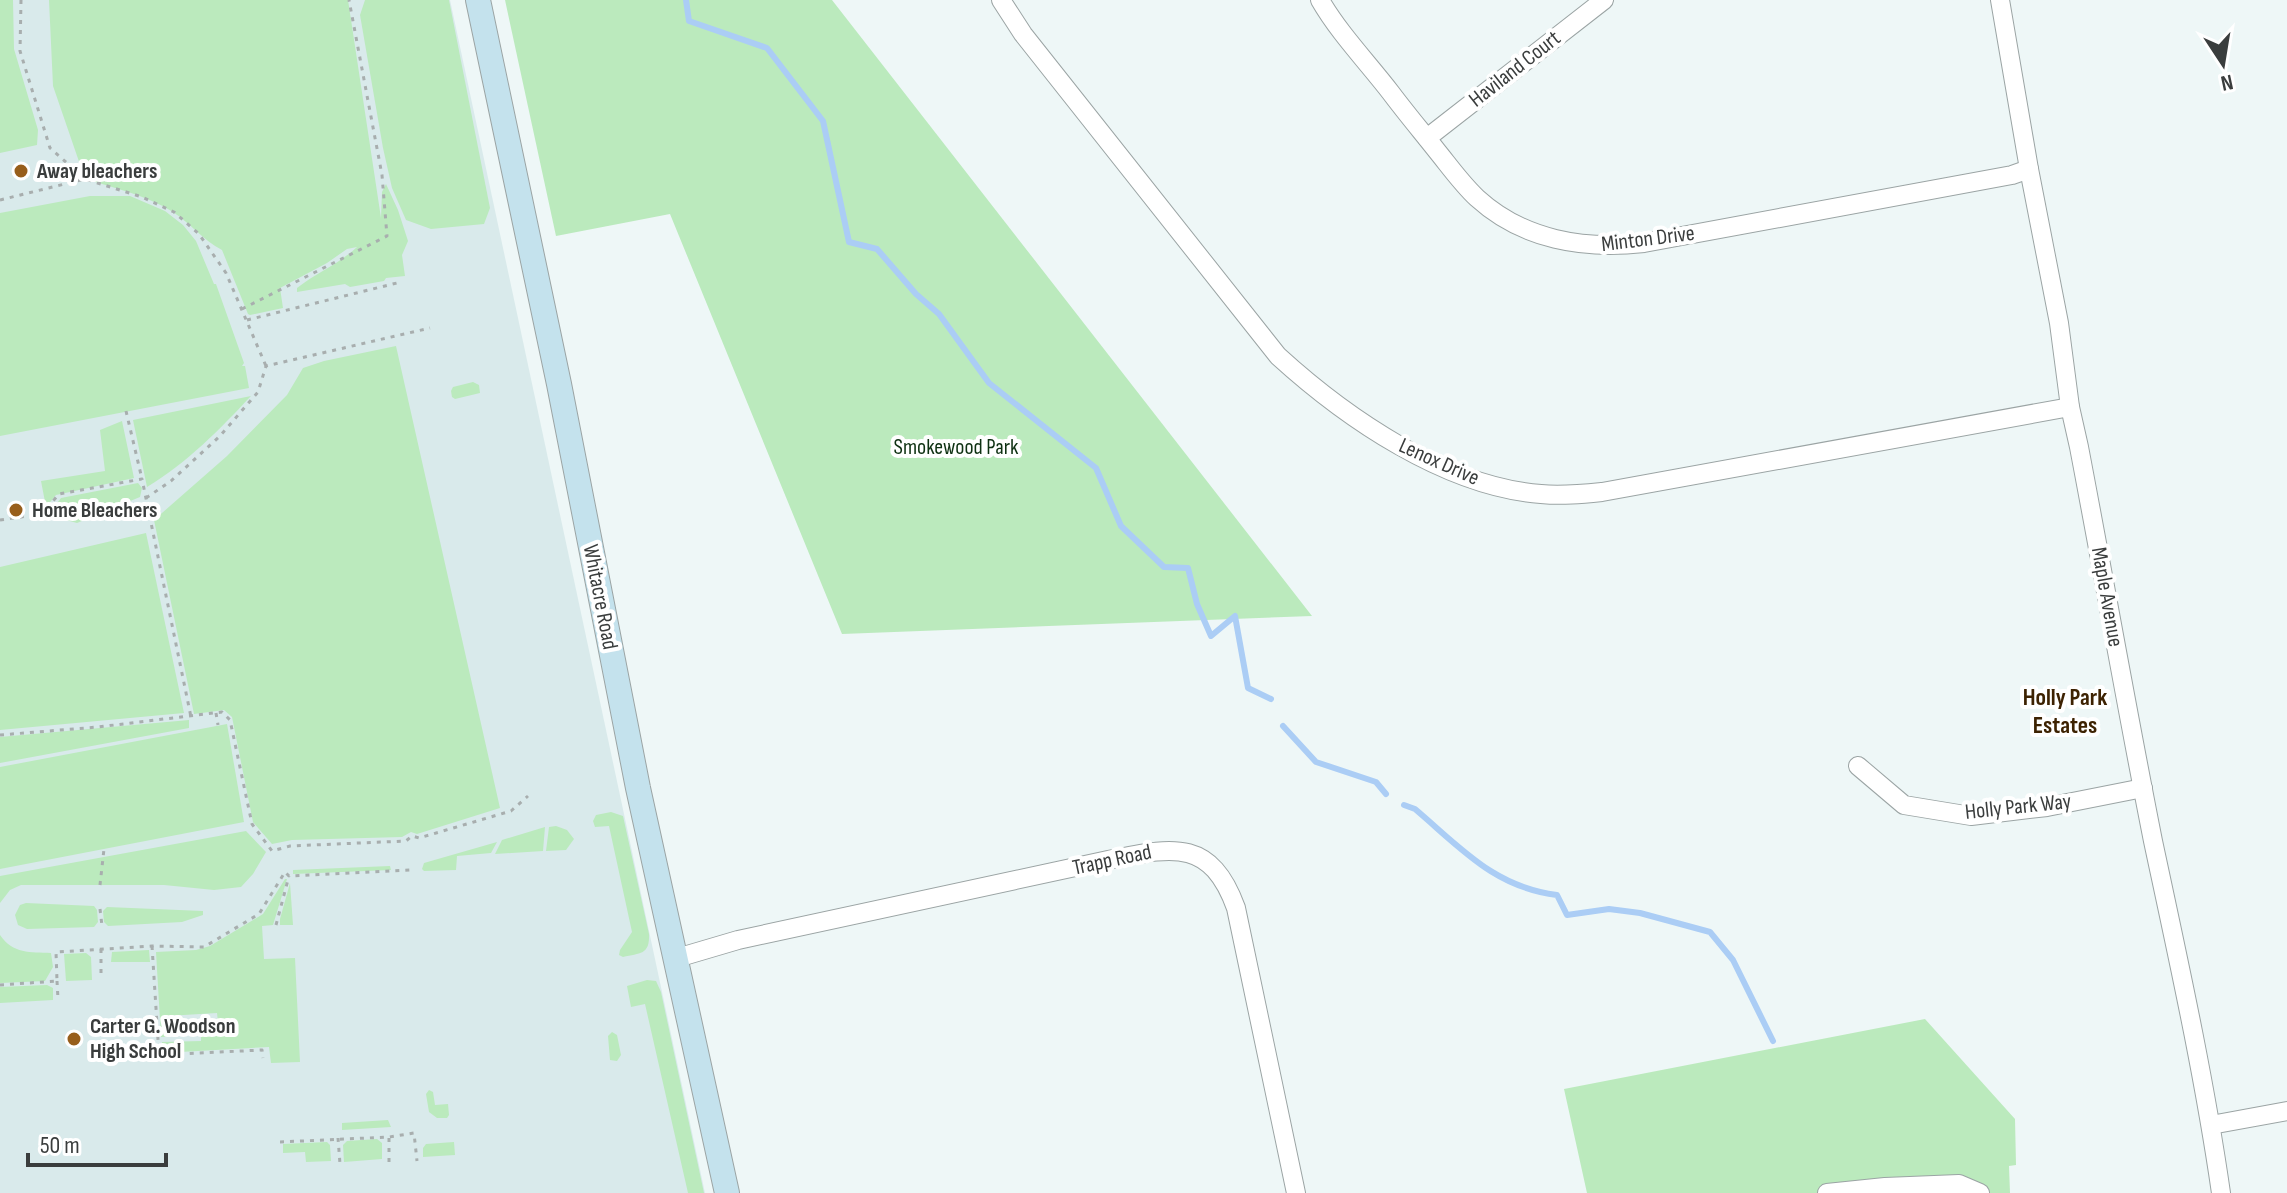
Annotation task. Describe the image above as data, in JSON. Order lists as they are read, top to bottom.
{
  "streets": {
    "street": [
      "Haviland Court",
      "Minton Drive",
      "Lenox Drive",
      "Whitacre Road",
      "Maple Avenue",
      "Holly Park Way",
      "Trapp Road"
    ]
  },
  "crossings": [
    ["Haviland Court", "Minton Drive"],
    ["Minton Drive", "Maple Avenue"],
    ["Lenox Drive", "Maple Avenue"],
    ["Whitacre Road", "Trapp Road"],
    ["Maple Avenue", "Holly Park Way"]
  ],
  "districts": ["Holly Park Estates"],
  "parks": ["Smokewood Park"],
  "places": ["Away bleachers", "Home Bleachers", "Carter G. Woodson High School"],
  "scale_bar": "50 m",
  "north": "bottom"
}
